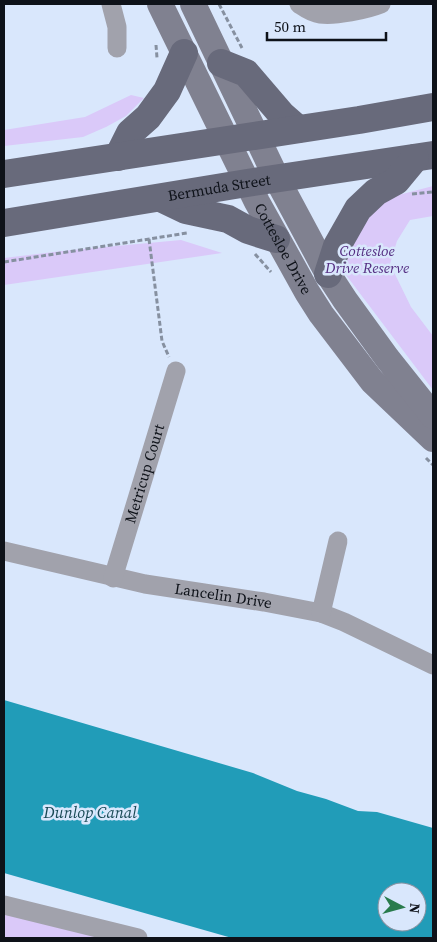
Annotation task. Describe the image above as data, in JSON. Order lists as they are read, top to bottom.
{
  "streets": {
    "main road": ["Bermuda Street", "Cottesloe Drive"],
    "street": ["Metricup Court", "Lancelin Drive"]
  },
  "crossings": [
    ["Bermuda Street", "Cottesloe Drive"],
    ["Metricup Court", "Lancelin Drive"]
  ],
  "water": ["Dunlop Canal"],
  "parks": ["Cottesloe Drive Reserve"],
  "scale_bar": "50 m",
  "north": "right"
}
